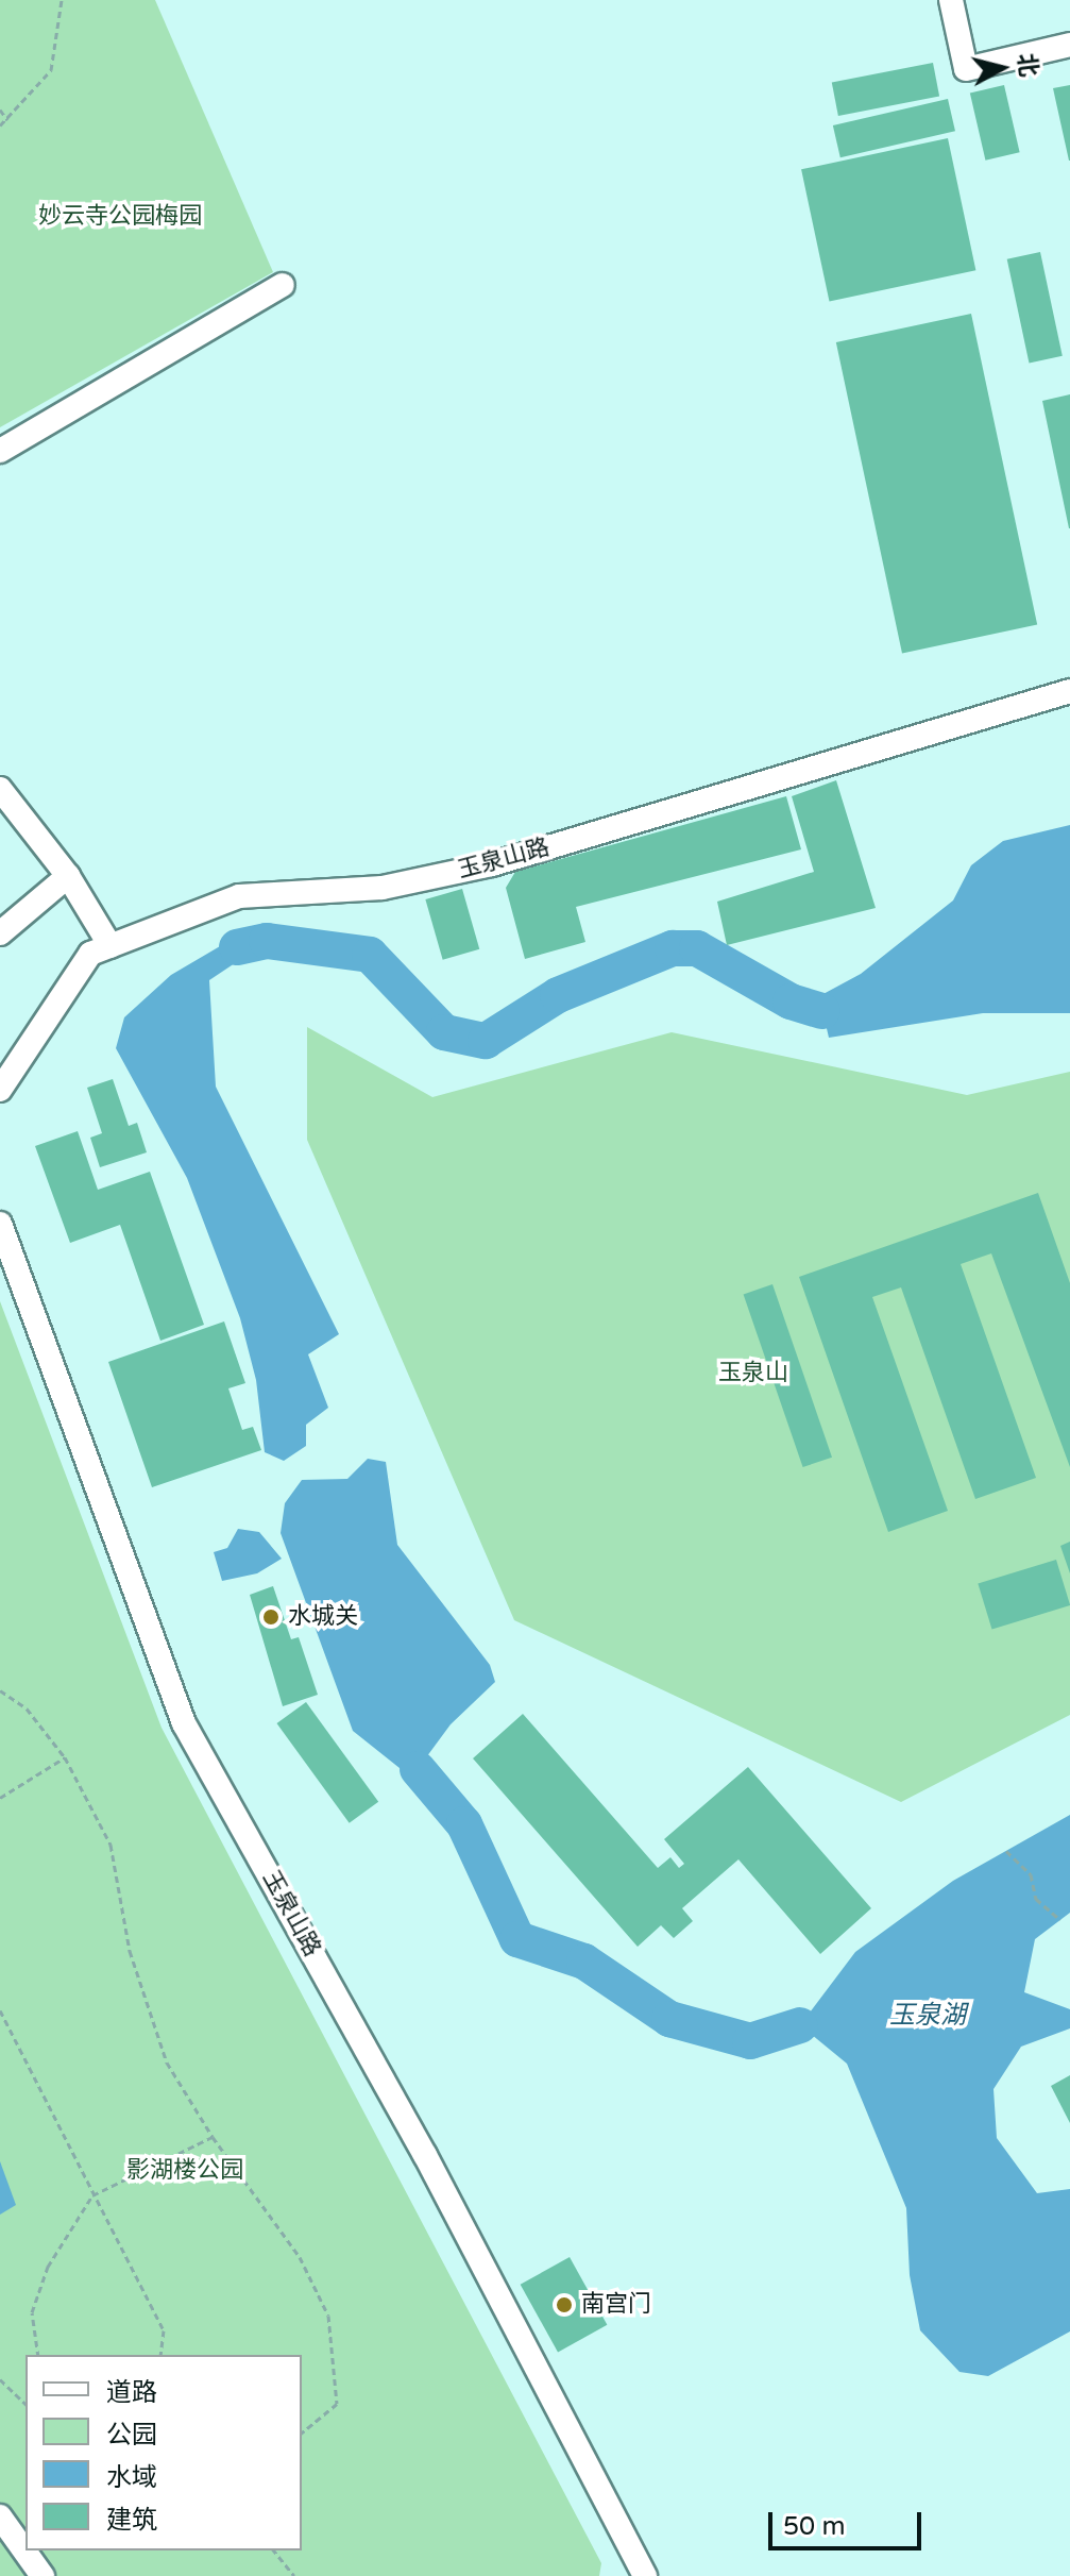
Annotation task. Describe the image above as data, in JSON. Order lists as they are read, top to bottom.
{
  "streets": {
    "street": ["玉泉山路"]
  },
  "water": ["玉泉湖"],
  "parks": ["妙云寺公园梅园", "玉泉山", "影湖楼公园"],
  "places": ["水城关", "南宫门"],
  "legend": [
    "道路",
    "公园",
    "水域",
    "建筑"
  ],
  "scale_bar": "50 m",
  "north": "right"
}
